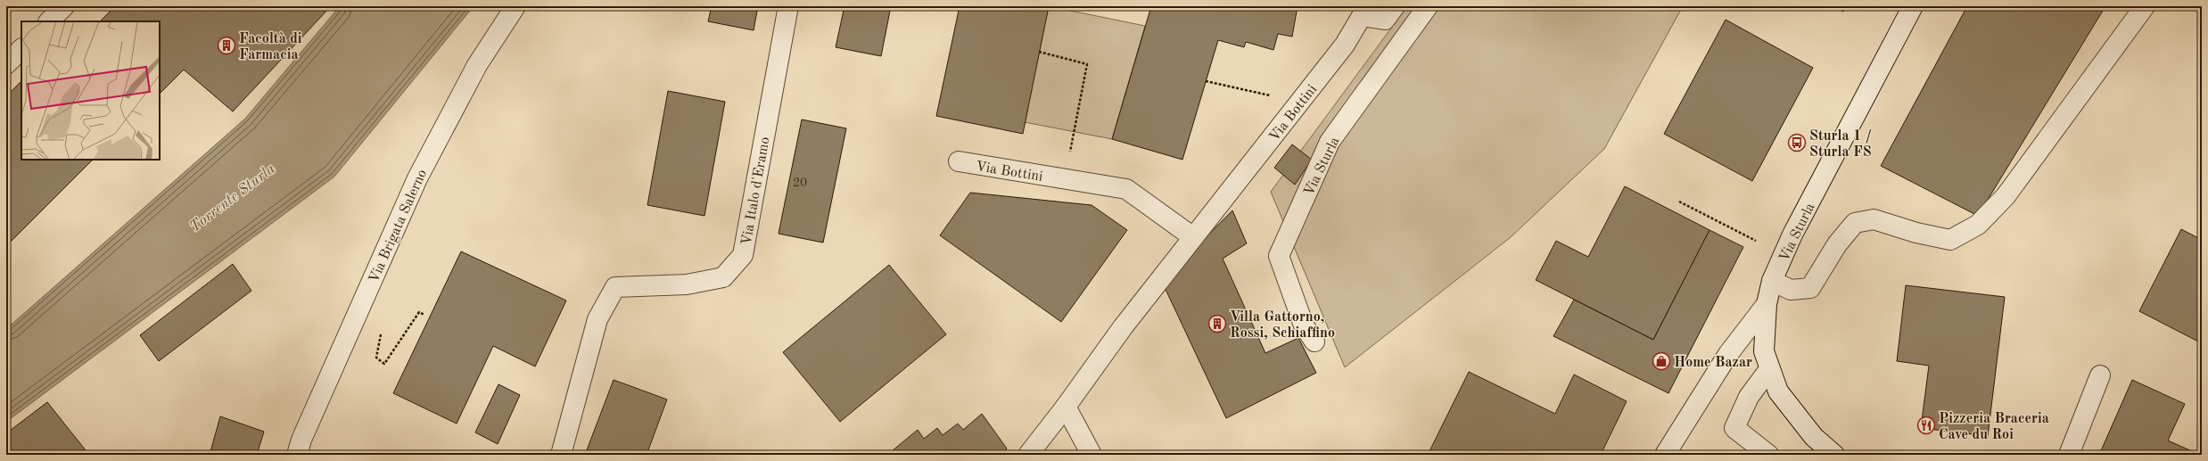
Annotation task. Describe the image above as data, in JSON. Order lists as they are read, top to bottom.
{
  "streets": {
    "street": [
      "Via Bottini",
      "Via Sturla",
      "Via Italo d'Eramo",
      "Via Brigata Salerno"
    ]
  },
  "water": ["Torrente Sturla"],
  "places": {
    "building": ["Facoltà di Farmacia", "Villa Gattorno, Rossi, Schiaffino"],
    "bus stop": ["Sturla 1 / Sturla FS"],
    "shop": ["Home Bazar"],
    "restaurant": ["Pizzeria Braceria Cave du Roi"]
  },
  "house_numbers": ["20"]
}
